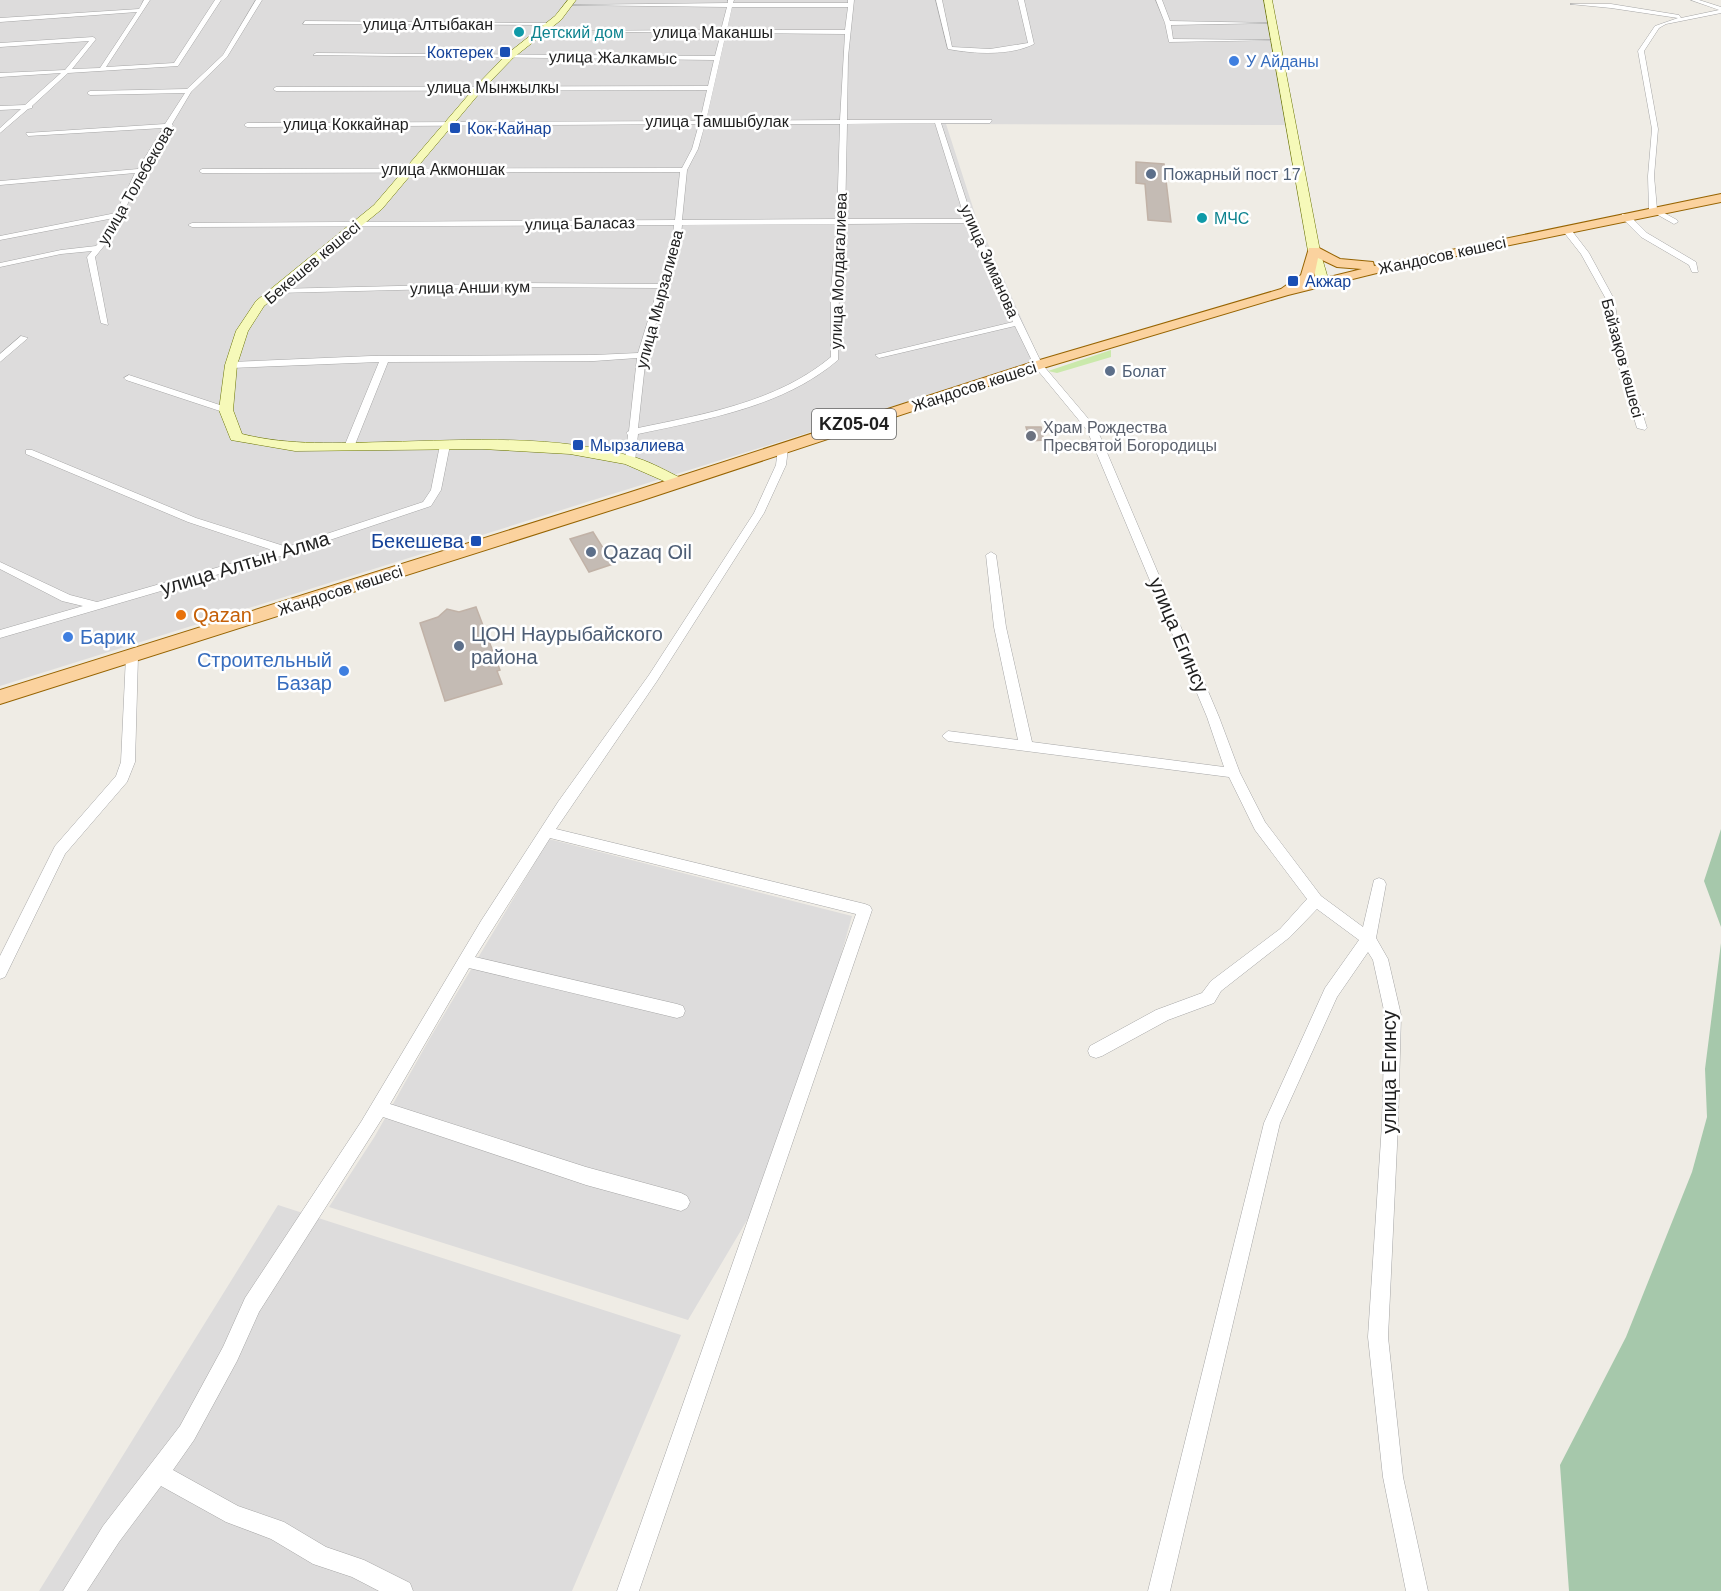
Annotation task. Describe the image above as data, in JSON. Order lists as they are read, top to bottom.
{
  "streets": {
    "main road": ["Жандосов көшесі", "Бекешев көшесі", "KZ05-04"],
    "street": [
      "улица Алтыбакан",
      "улица Маканшы",
      "улица Жалкамыс",
      "улица Мынжылкы",
      "улица Тамшыбулак",
      "улица Коккайнар",
      "улица Акмоншак",
      "улица Толебекова",
      "улица Баласаз",
      "улица Зиманова",
      "улица Молдагалиева",
      "улица Анши кум",
      "улица Мырзалиева",
      "Байзақов көшесі",
      "улица Алтын Алма",
      "улица Егинсу"
    ]
  },
  "crossings": [
    ["улица Алтыбакан", "улица Маканшы"],
    ["улица Алтыбакан", "Бекешев көшесі"],
    ["улица Маканшы", "Бекешев көшесі"],
    ["улица Маканшы", "улица Молдагалиева"],
    ["улица Маканшы", "улица Мырзалиева"],
    ["улица Жалкамыс", "Бекешев көшесі"],
    ["улица Жалкамыс", "улица Мырзалиева"],
    ["улица Мынжылкы", "Бекешев көшесі"],
    ["улица Мынжылкы", "улица Мырзалиева"],
    ["улица Тамшыбулак", "улица Коккайнар"],
    ["улица Тамшыбулак", "улица Зиманова"],
    ["улица Тамшыбулак", "Бекешев көшесі"],
    ["улица Тамшыбулак", "улица Молдагалиева"],
    ["улица Тамшыбулак", "улица Мырзалиева"],
    ["улица Коккайнар", "Бекешев көшесі"],
    ["улица Акмоншак", "Бекешев көшесі"],
    ["улица Акмоншак", "улица Мырзалиева"],
    ["улица Баласаз", "улица Зиманова"],
    ["улица Баласаз", "Бекешев көшесі"],
    ["улица Баласаз", "улица Молдагалиева"],
    ["улица Баласаз", "улица Мырзалиева"],
    ["Жандосов көшесі", "улица Зиманова"],
    ["Жандосов көшесі", "Бекешев көшесі"],
    ["Жандосов көшесі", "Байзақов көшесі"],
    ["Жандосов көшесі", "улица Егинсу"],
    ["улица Зиманова", "улица Егинсу"],
    ["Бекешев көшесі", "улица Анши кум"],
    ["Бекешев көшесі", "улица Мырзалиева"],
    ["Бекешев көшесі", "улица Алтын Алма"],
    ["улица Молдагалиева", "улица Мырзалиева"],
    ["улица Анши кум", "улица Мырзалиева"]
  ],
  "places": {
    "other": [
      "Детский дом",
      "У Айданы",
      "Пожарный пост 17",
      "МЧС",
      "Болат",
      "Храм Рождества Пресвятой Богородицы",
      "Qazaq Oil",
      "Qazan",
      "Барик",
      "ЦОН Наурыбайского района",
      "Строительный Базар"
    ],
    "transit": [
      "Коктерек",
      "Кок-Кайнар",
      "Акжар",
      "Мырзалиева",
      "Бекешева"
    ]
  }
}
